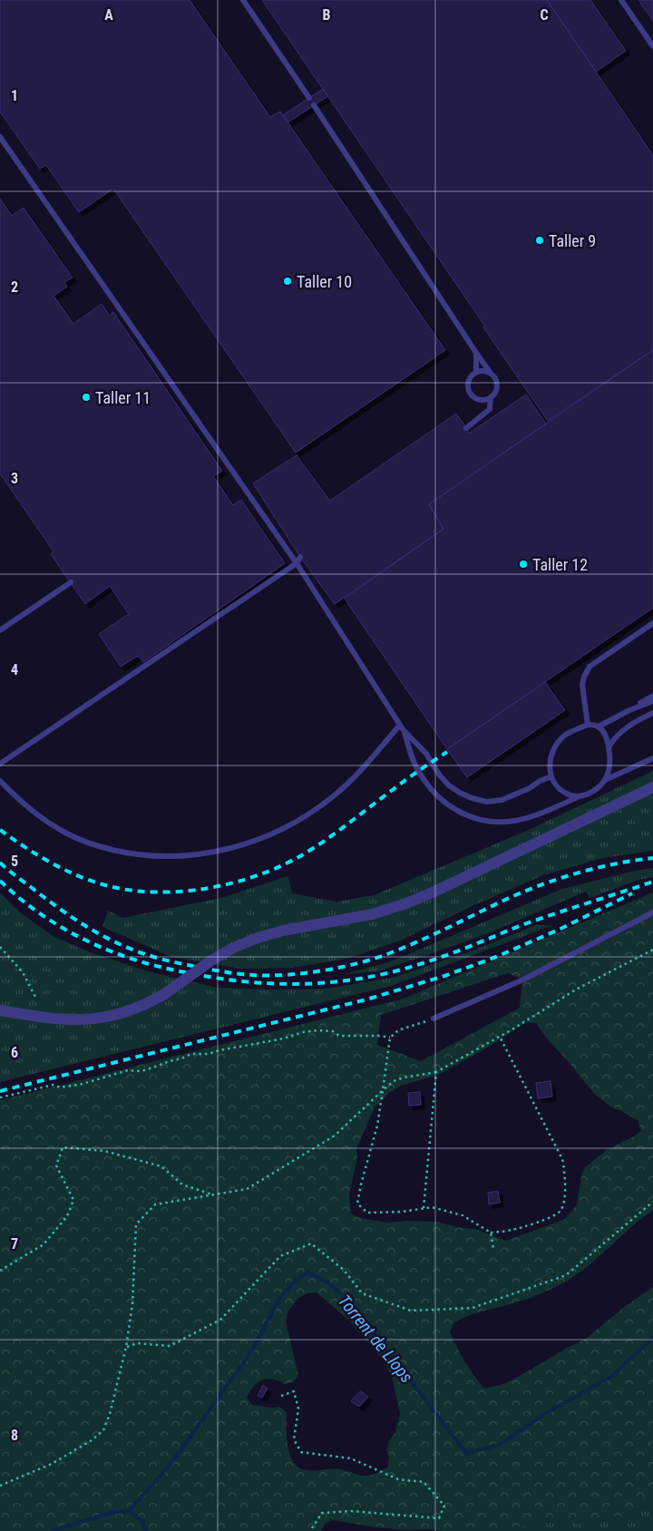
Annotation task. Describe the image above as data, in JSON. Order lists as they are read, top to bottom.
{
  "water": ["Torrent de Llops"],
  "places": [
    "Taller 9",
    "Taller 10",
    "Taller 11",
    "Taller 12"
  ],
  "grid": {
    "columns": ["A", "B", "C"],
    "rows": [
      "1",
      "2",
      "3",
      "4",
      "5",
      "6",
      "7",
      "8"
    ]
  }
}
